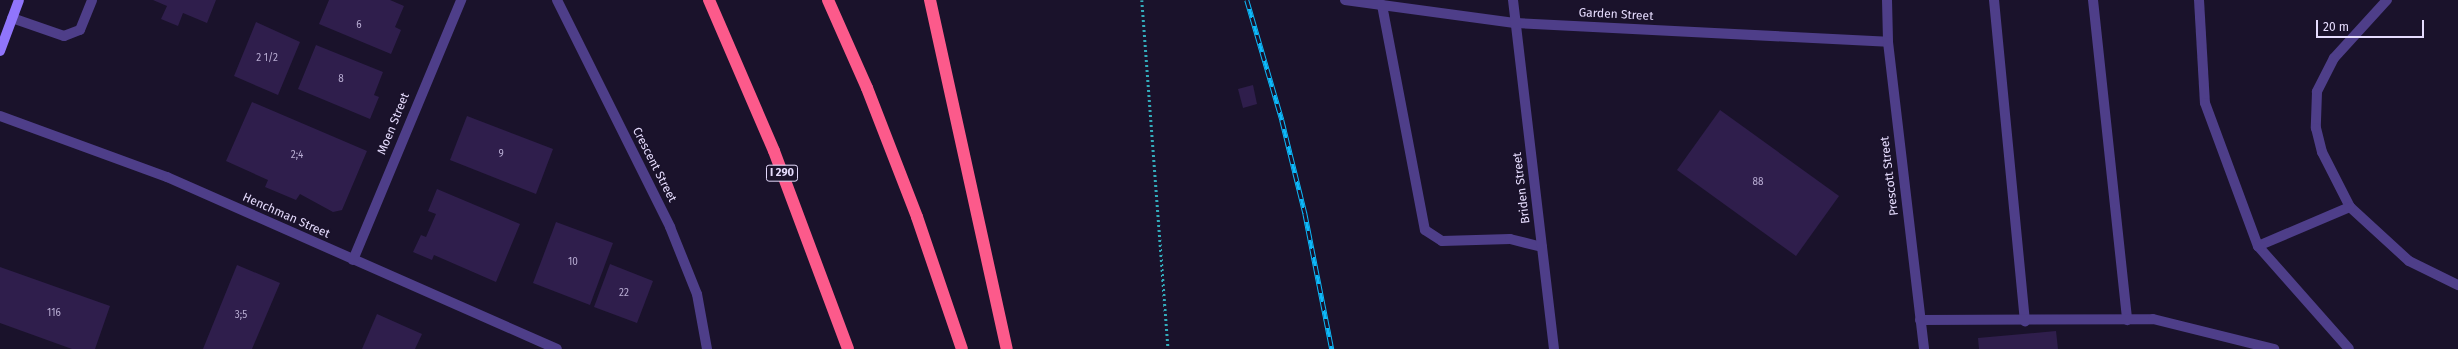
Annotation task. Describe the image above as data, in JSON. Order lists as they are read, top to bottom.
{
  "streets": {
    "highway": ["I 290"],
    "street": [
      "Garden Street",
      "Moen Street",
      "Crescent Street",
      "Prescott Street",
      "Briden Street",
      "Henchman Street"
    ]
  },
  "crossings": [
    ["Garden Street", "Prescott Street"],
    ["Garden Street", "Briden Street"],
    ["Moen Street", "Henchman Street"]
  ],
  "house_numbers": [
    "6",
    "2 1/2",
    "8",
    "9",
    "2;4",
    "88",
    "10",
    "22",
    "116",
    "3;5"
  ],
  "scale_bar": "20 m"
}
